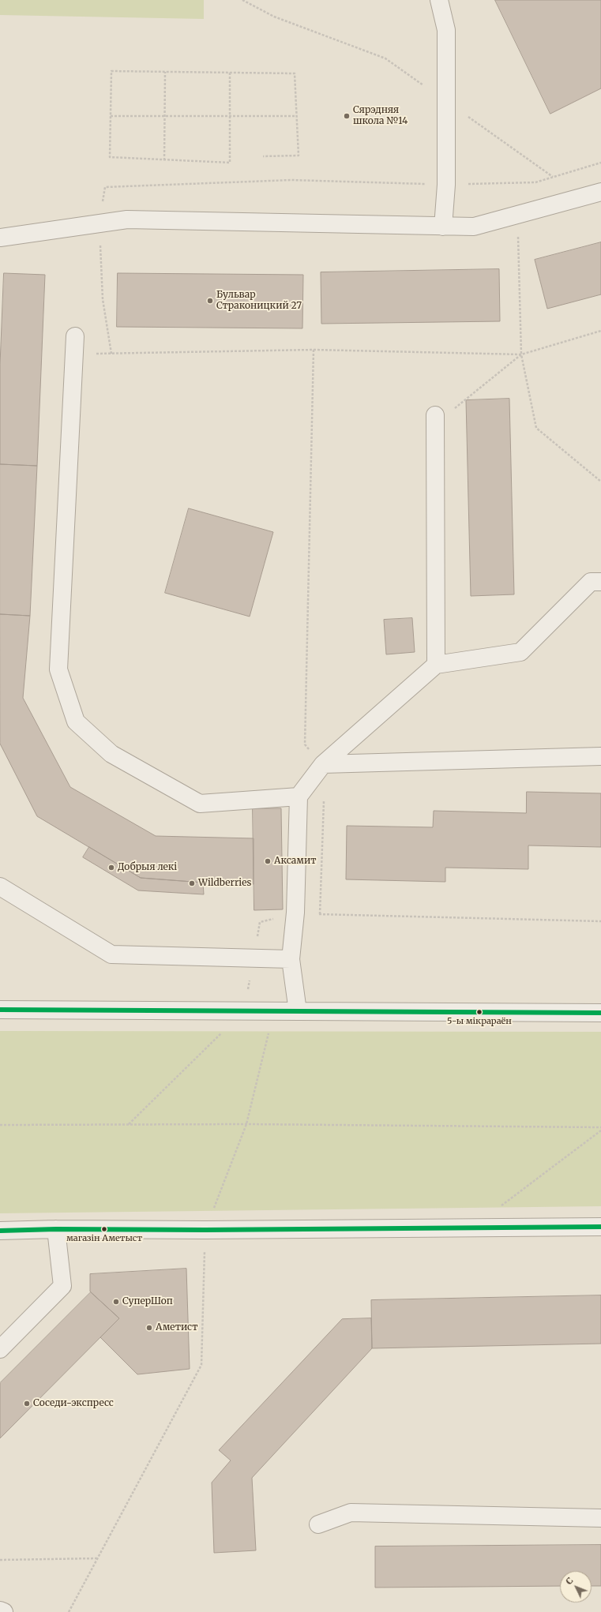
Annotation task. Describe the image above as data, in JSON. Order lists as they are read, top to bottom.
{
  "places": [
    "Сярэдняя школа №14",
    "Бульвар Страконицкий 27",
    "Аксамит",
    "Добрыя лекi",
    "Wildberries",
    "5-ы мікрараён",
    "магазін Аметыст",
    "СуперШоп",
    "Аметист",
    "Соседи-экспресс"
  ],
  "north": "top left"
}
